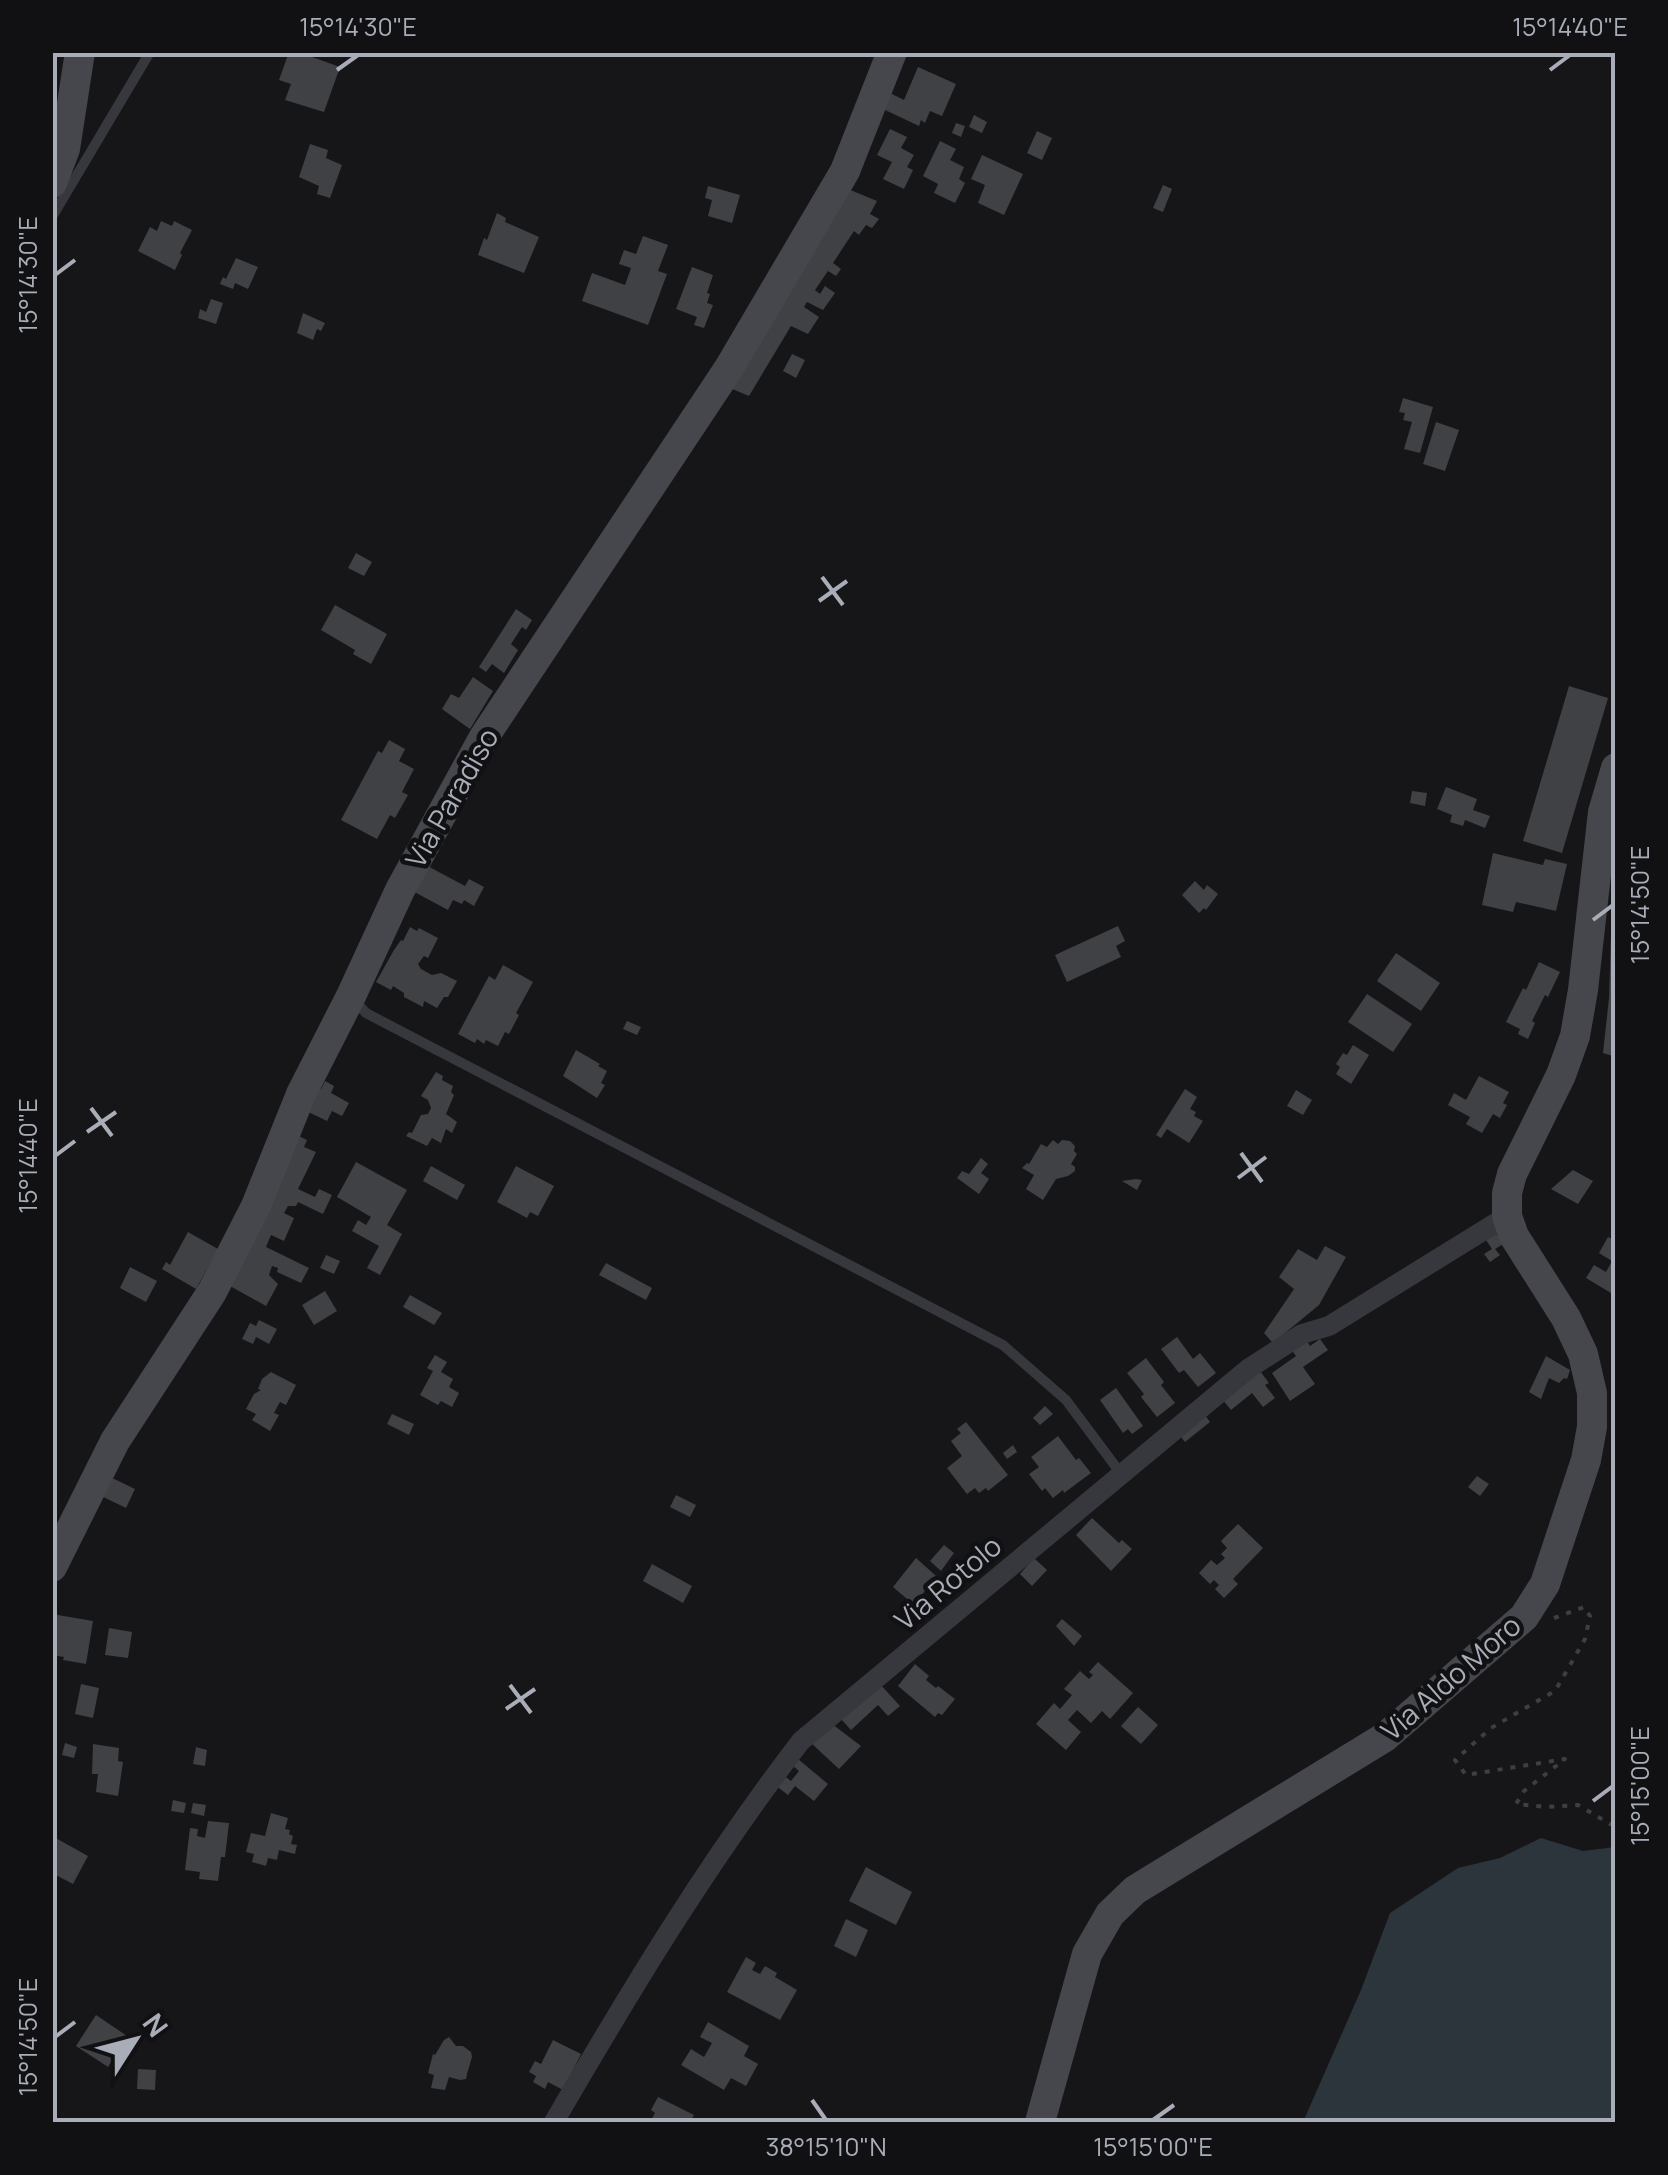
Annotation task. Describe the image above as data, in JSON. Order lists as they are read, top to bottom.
{
  "streets": {
    "street": ["Via Paradiso", "Via Rotolo", "Via Aldo Moro"]
  },
  "crossings": [
    ["Via Rotolo", "Via Aldo Moro"]
  ],
  "north": "top right",
  "coordinates": [
    "15°14'30\"E",
    "15°14'40\"E",
    "15°14'50\"E",
    "15°15'00\"E",
    "38°15'10\"N"
  ]
}
